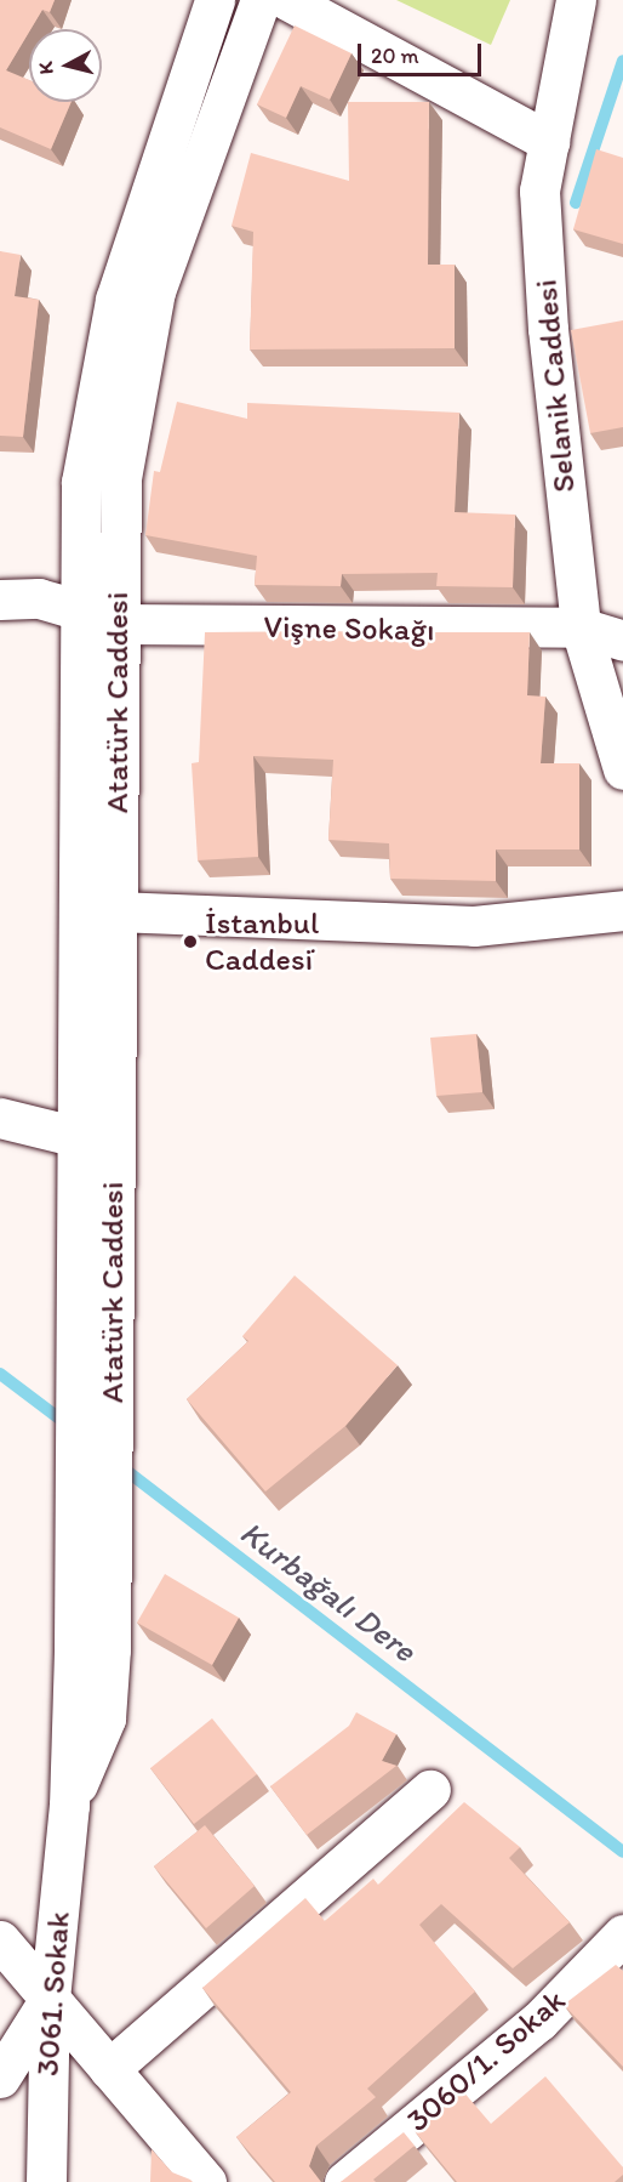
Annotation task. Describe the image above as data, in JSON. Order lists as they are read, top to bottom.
{
  "streets": {
    "main road": [
      "Selanik Caddesi",
      "Vişne Sokağı",
      "Atatürk Caddesi",
      "3061. Sokak",
      "3060/1. Sokak"
    ]
  },
  "crossings": [
    ["Selanik Caddesi", "Vişne Sokağı"],
    ["Vişne Sokağı", "Atatürk Caddesi"],
    ["Atatürk Caddesi", "3061. Sokak"]
  ],
  "water": ["Kurbağalı Dere"],
  "places": ["İstanbul Caddesi̇"],
  "scale_bar": "20 m",
  "north": "left"
}
